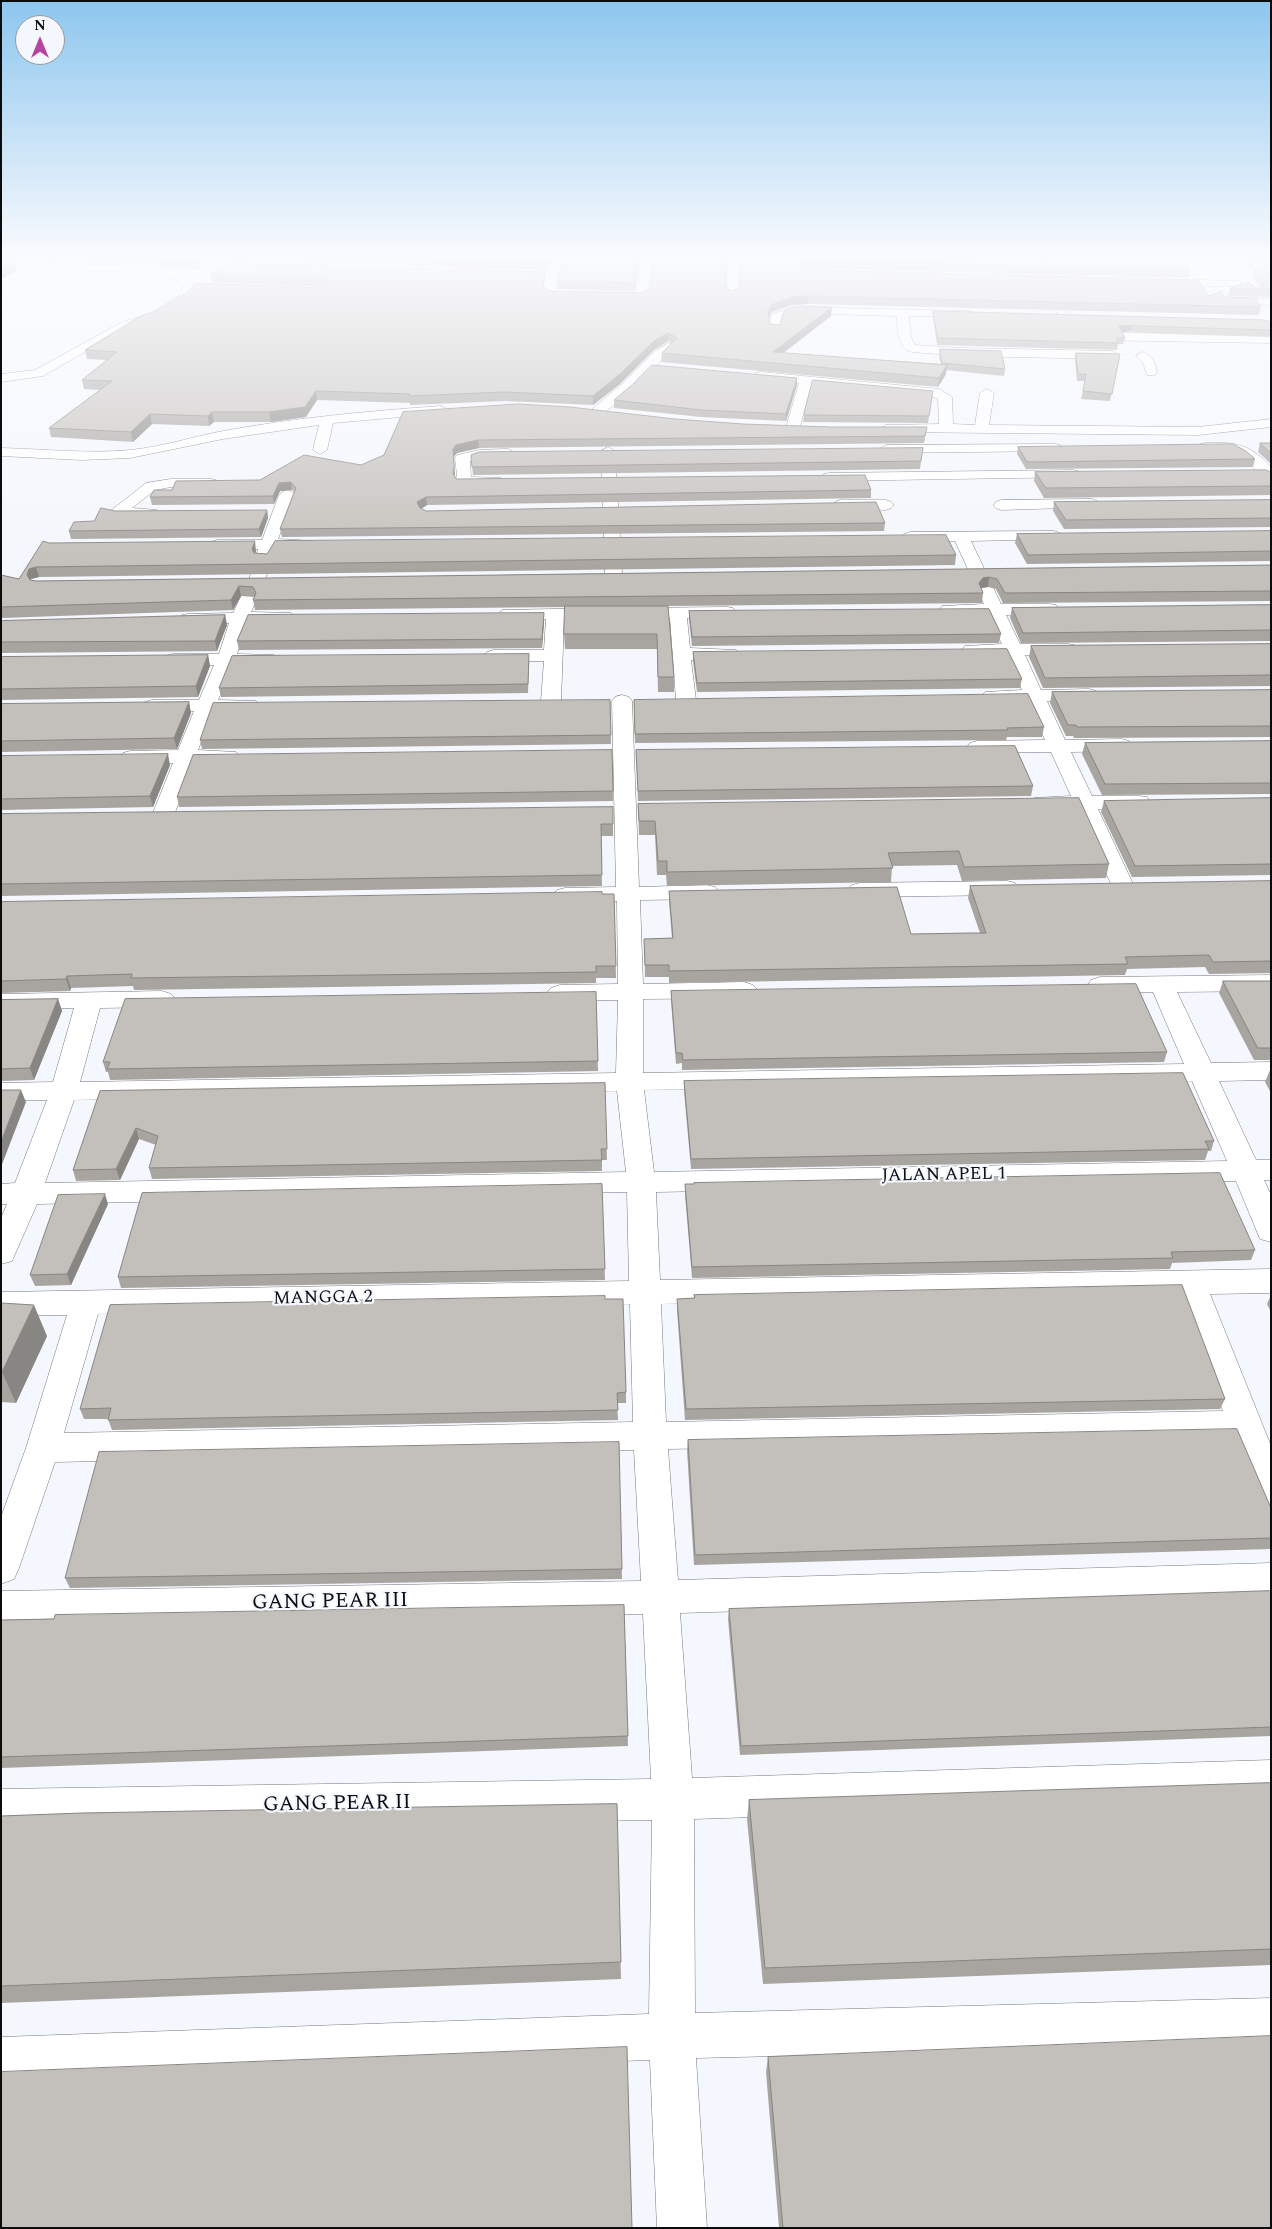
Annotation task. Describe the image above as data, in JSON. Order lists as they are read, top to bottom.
{
  "streets": {
    "street": [
      "JALAN APEL 1",
      "MANGGA 2",
      "GANG PEAR III",
      "GANG PEAR II"
    ]
  },
  "north": "top"
}
